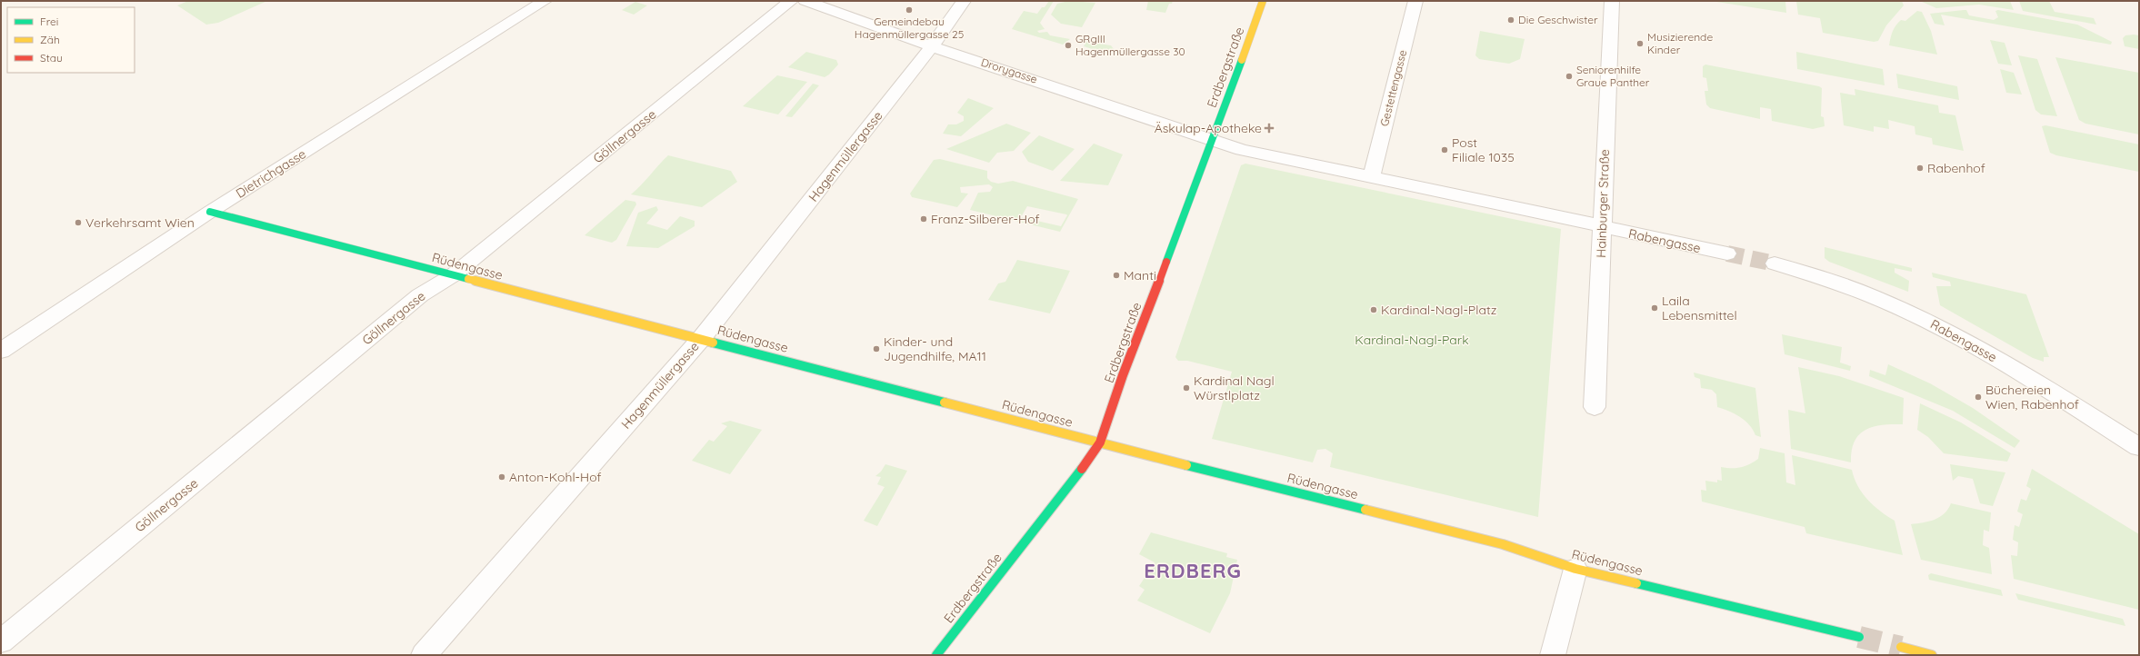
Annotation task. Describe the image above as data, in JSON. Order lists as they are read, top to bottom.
{
  "streets": {
    "street": [
      "Erdbergstraße",
      "Drorygasse",
      "Gestettengasse",
      "Göllnergasse",
      "Hagenmüllergasse",
      "Dietrichgasse",
      "Hainburger Straße",
      "Rabengasse",
      "Rüdengasse"
    ]
  },
  "crossings": [
    ["Erdbergstraße", "Drorygasse"],
    ["Erdbergstraße", "Rüdengasse"],
    ["Drorygasse", "Hagenmüllergasse"],
    ["Göllnergasse", "Rüdengasse"],
    ["Hagenmüllergasse", "Rüdengasse"],
    ["Dietrichgasse", "Rüdengasse"],
    ["Hainburger Straße", "Rabengasse"]
  ],
  "districts": ["ERDBERG"],
  "parks": ["Kardinal-Nagl-Park"],
  "places": {
    "other": [
      "Gemeindebau Hagenmüllergasse 25",
      "Die Geschwister",
      "Musizierende Kinder",
      "GRgIII Hagenmüllergasse 30",
      "Seniorenhilfe Graue Panther",
      "Post Filiale 1035",
      "Rabenhof",
      "Franz-Silberer-Hof",
      "Verkehrsamt Wien",
      "Manti",
      "Laila Lebensmittel",
      "Kardinal-Nagl-Platz",
      "Kinder- und Jugendhilfe, MA11",
      "Kardinal Nagl Würstlplatz",
      "Büchereien Wien, Rabenhof",
      "Anton-Kohl-Hof"
    ],
    "health": ["Äskulap-Apotheke"]
  },
  "legend": ["Frei", "Zäh", "Stau"]
}
